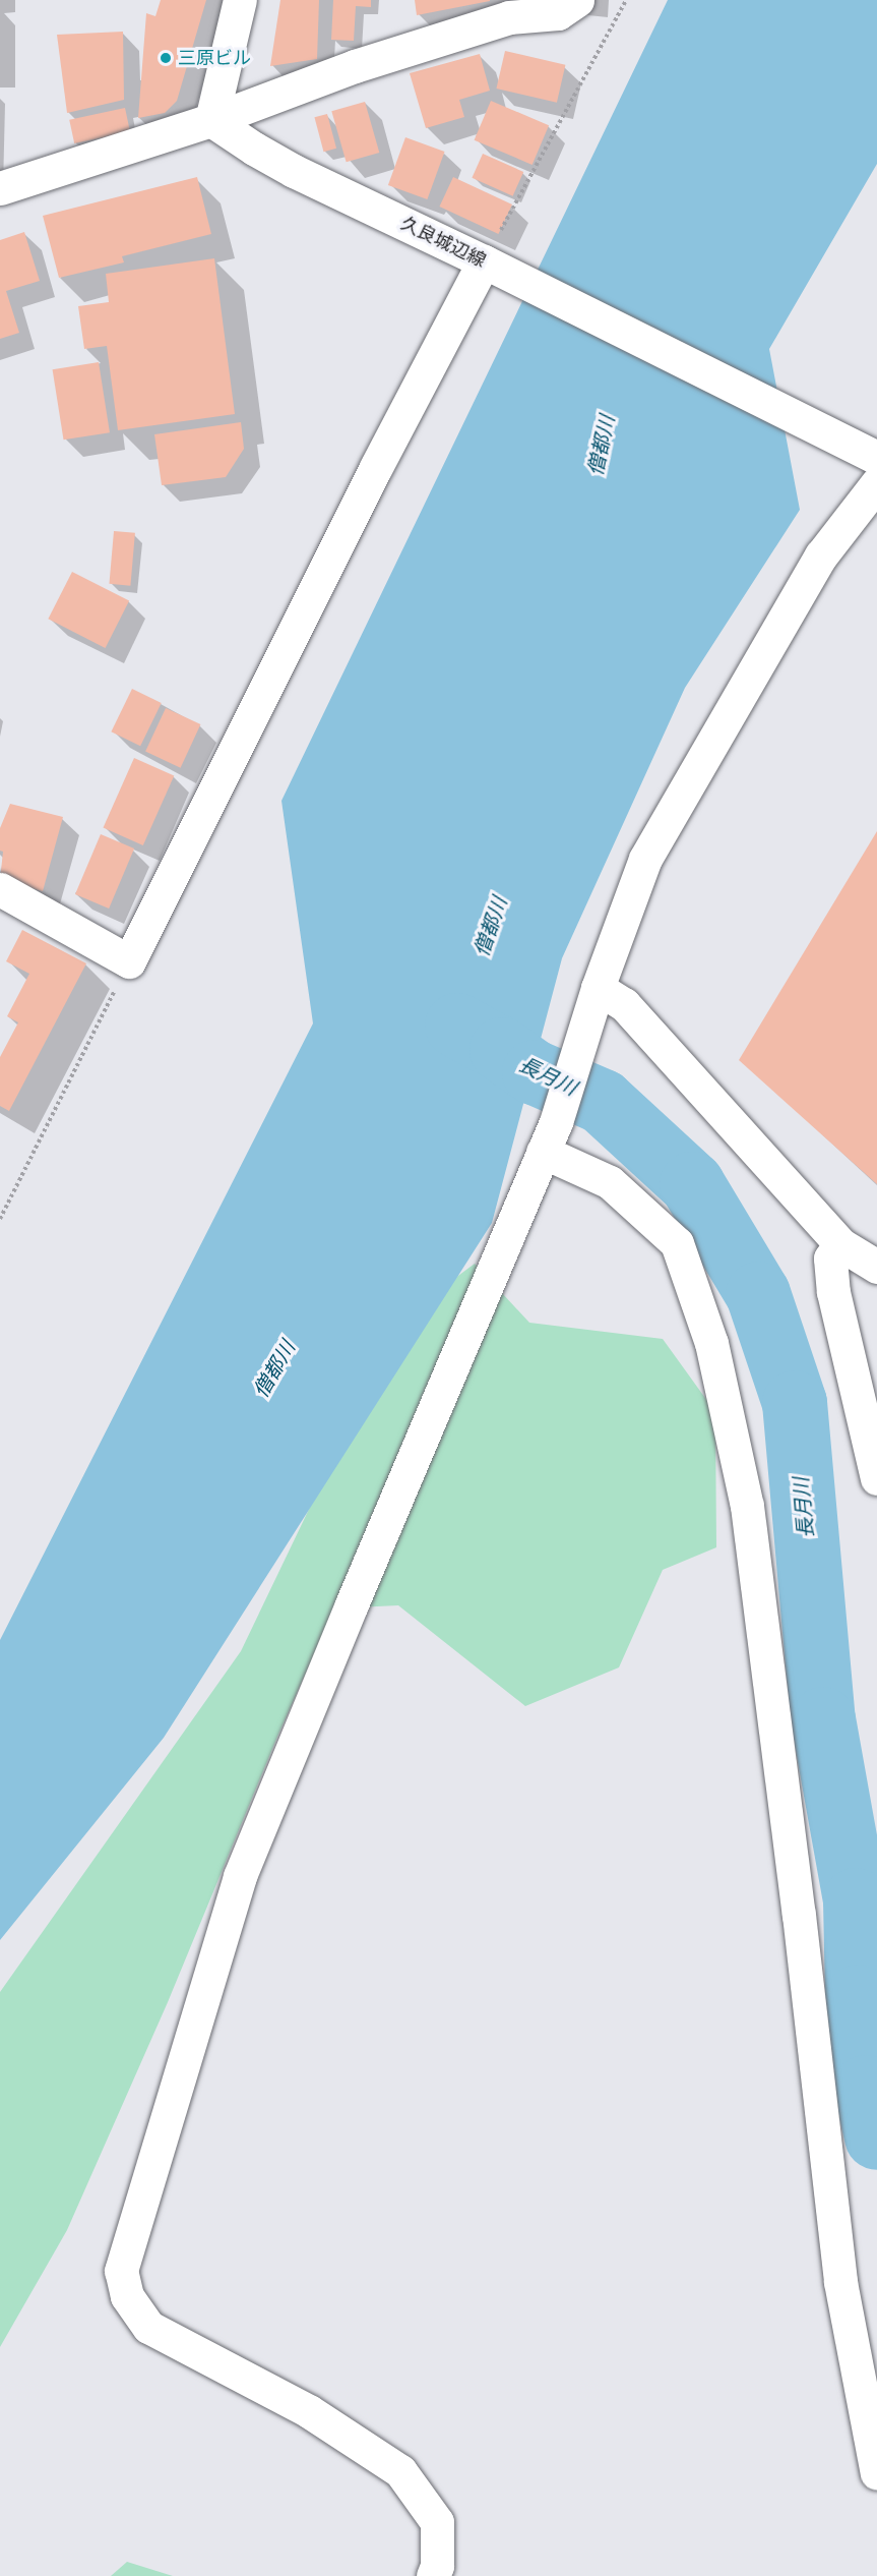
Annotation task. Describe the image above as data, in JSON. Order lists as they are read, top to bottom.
{
  "streets": {
    "street": ["久良城辺線"]
  },
  "water": ["僧都川", "長月川"],
  "places": ["三原ビル"]
}
